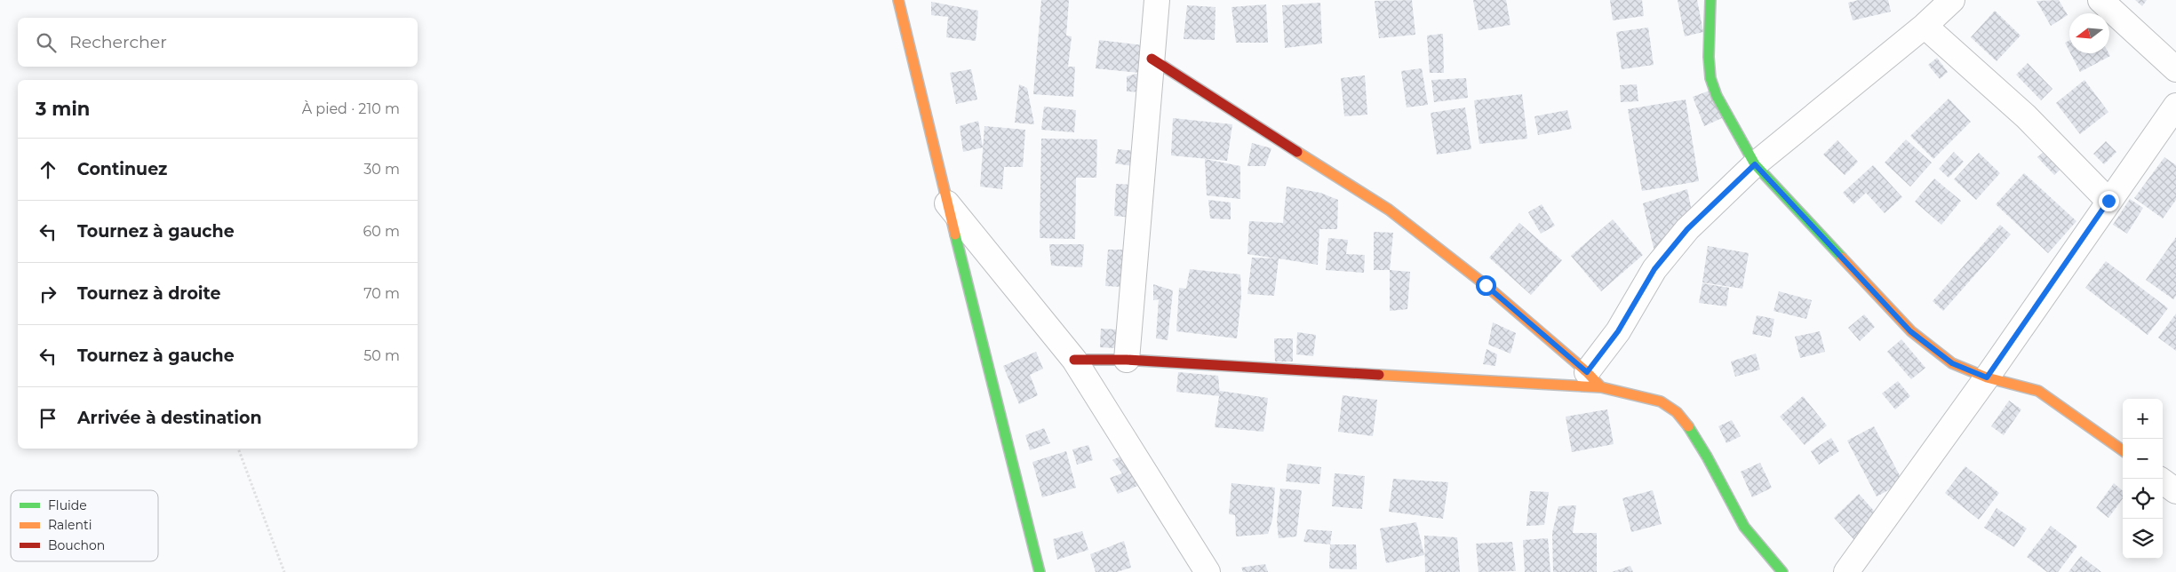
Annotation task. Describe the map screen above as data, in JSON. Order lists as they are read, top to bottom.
{
  "legend": ["Fluide", "Ralenti", "Bouchon"],
  "north": "left",
  "page": {
    "search": "Rechercher",
    "heading": ["3 min", "À pied · 210 m"],
    "list": [
      ["Continuez", "30 m"],
      ["Tournez à gauche", "60 m"],
      ["Tournez à droite", "70 m"],
      ["Tournez à gauche", "50 m"],
      "Arrivée à destination"
    ],
    "map_buttons": ["+", "−"]
  }
}
